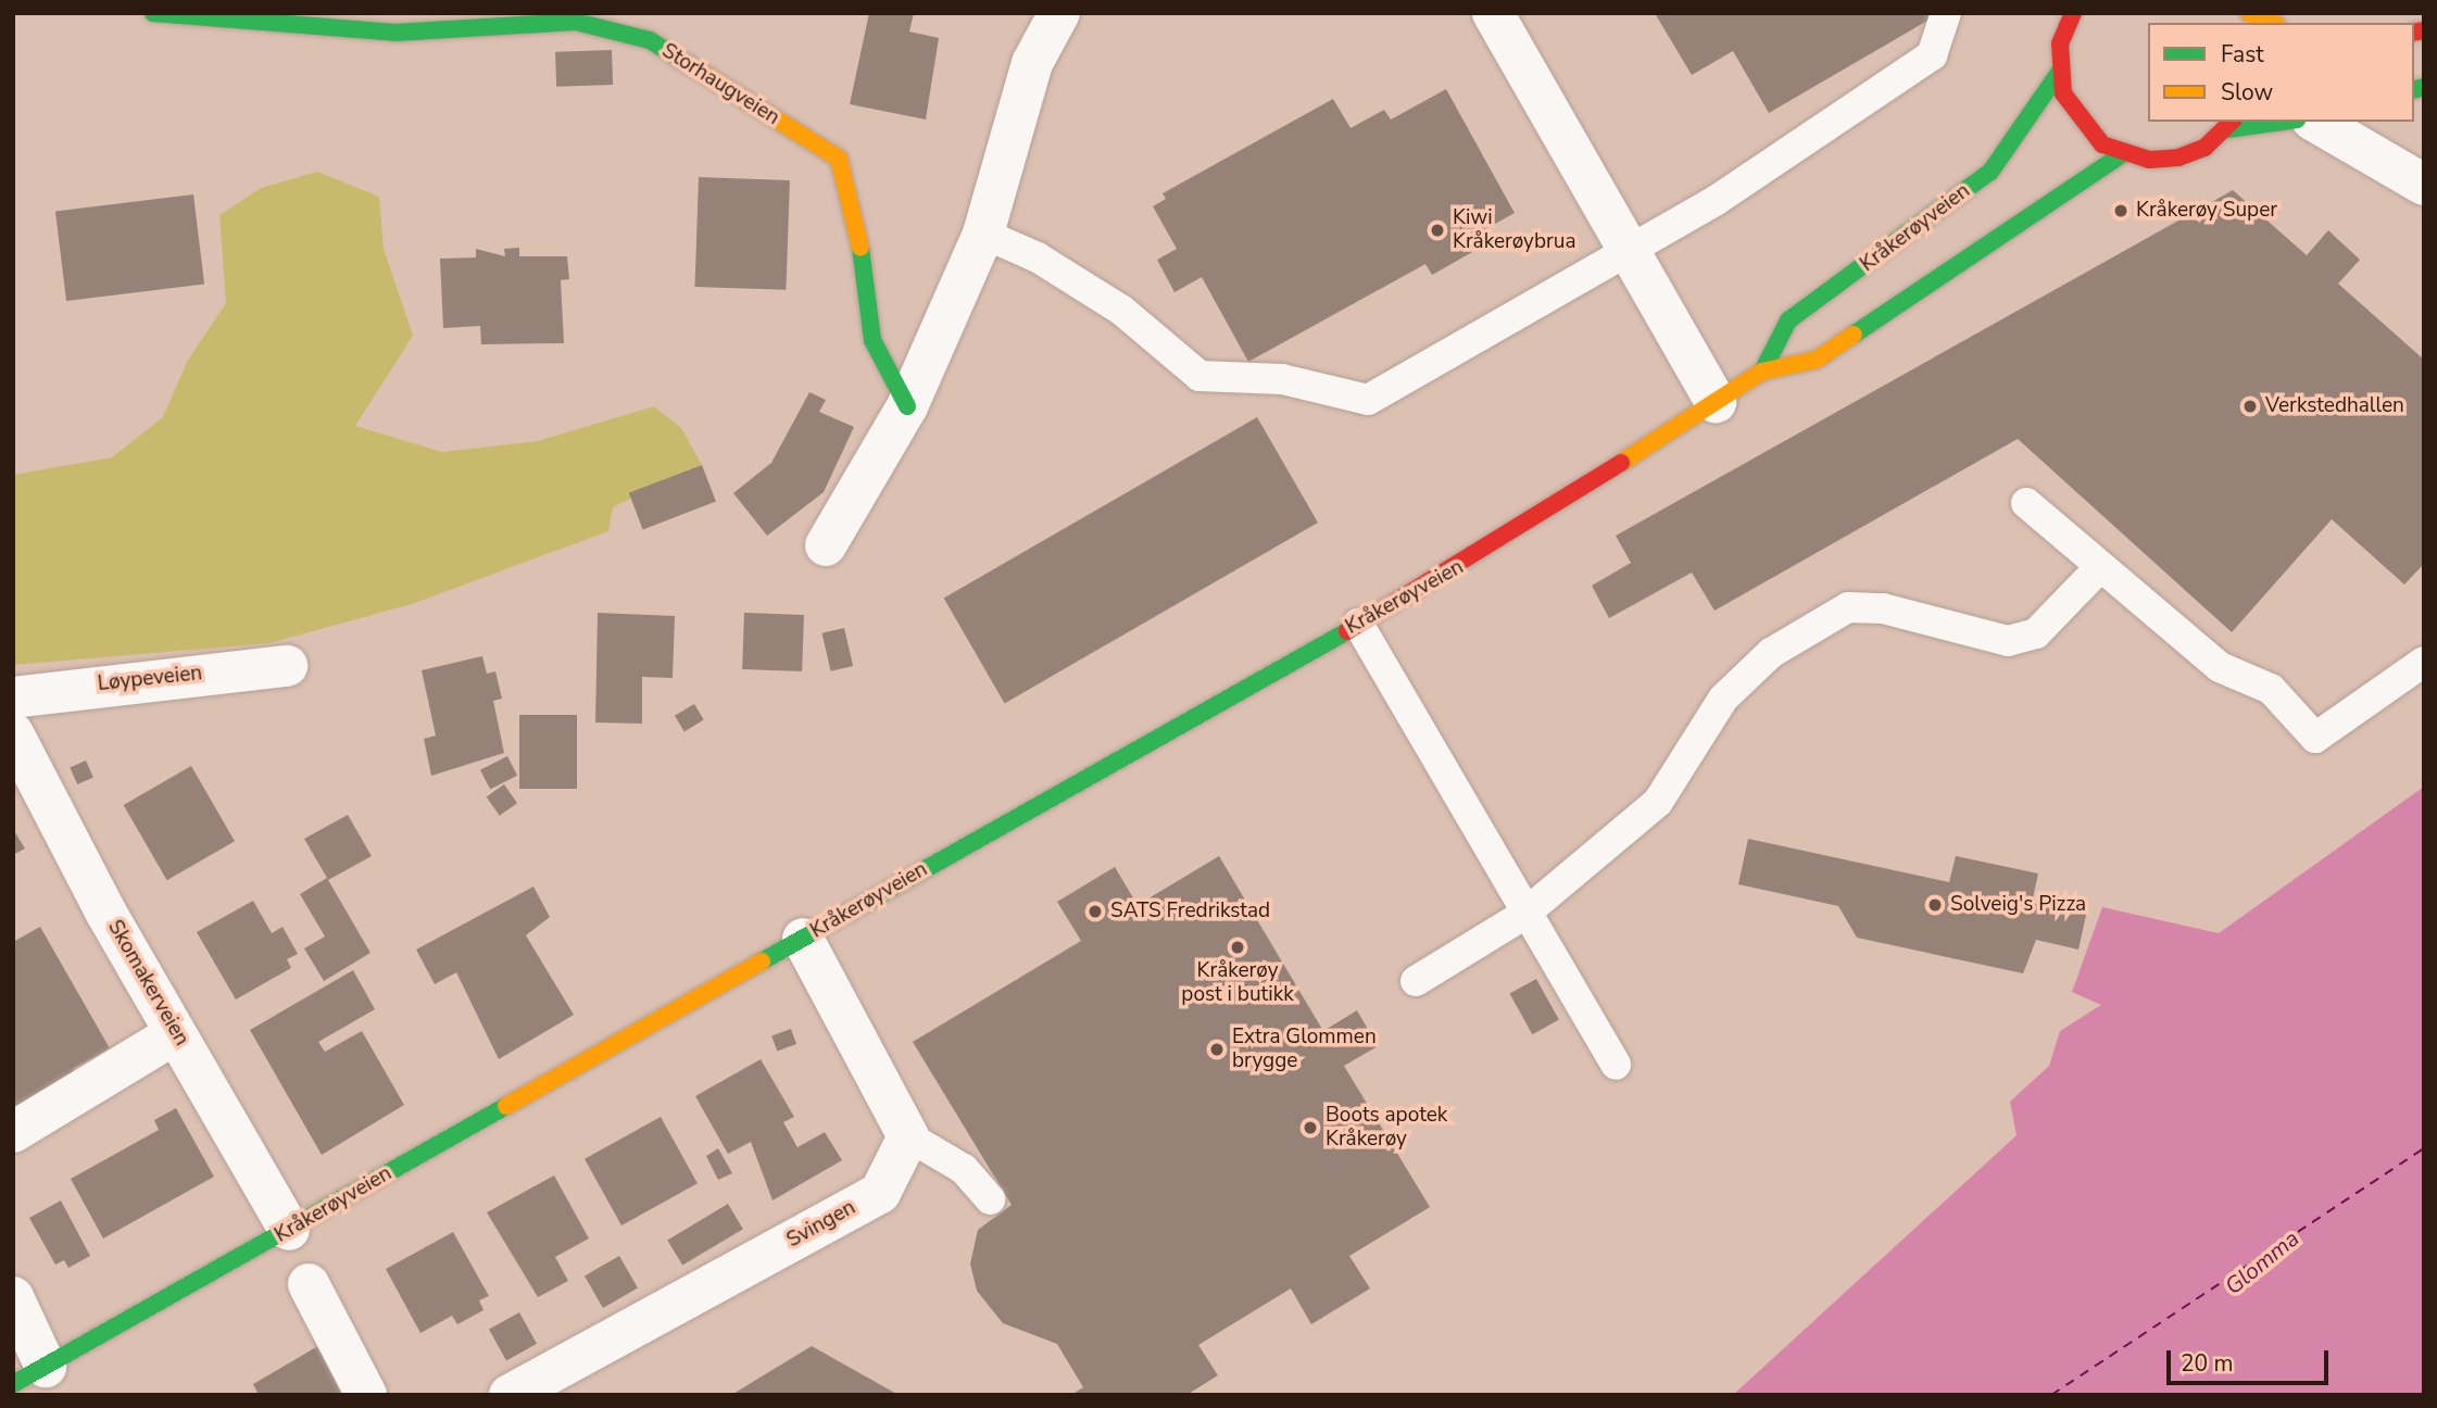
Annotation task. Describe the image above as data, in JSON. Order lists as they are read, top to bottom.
{
  "streets": {
    "main road": ["Storhaugveien", "Kråkerøyveien"],
    "street": ["Løypeveien", "Skomakerveien", "Svingen"]
  },
  "crossings": [
    ["Kråkerøyveien", "Skomakerveien"]
  ],
  "water": ["Glomma"],
  "places": [
    "Kråkerøy Super",
    "Kiwi Kråkerøybrua",
    "Verkstedhallen",
    "Solveig's Pizza",
    "SATS Fredrikstad",
    "Kråkerøy post i butikk",
    "Extra Glommen brygge",
    "Boots apotek Kråkerøy"
  ],
  "legend": ["Fast", "Slow"],
  "scale_bar": "20 m"
}
